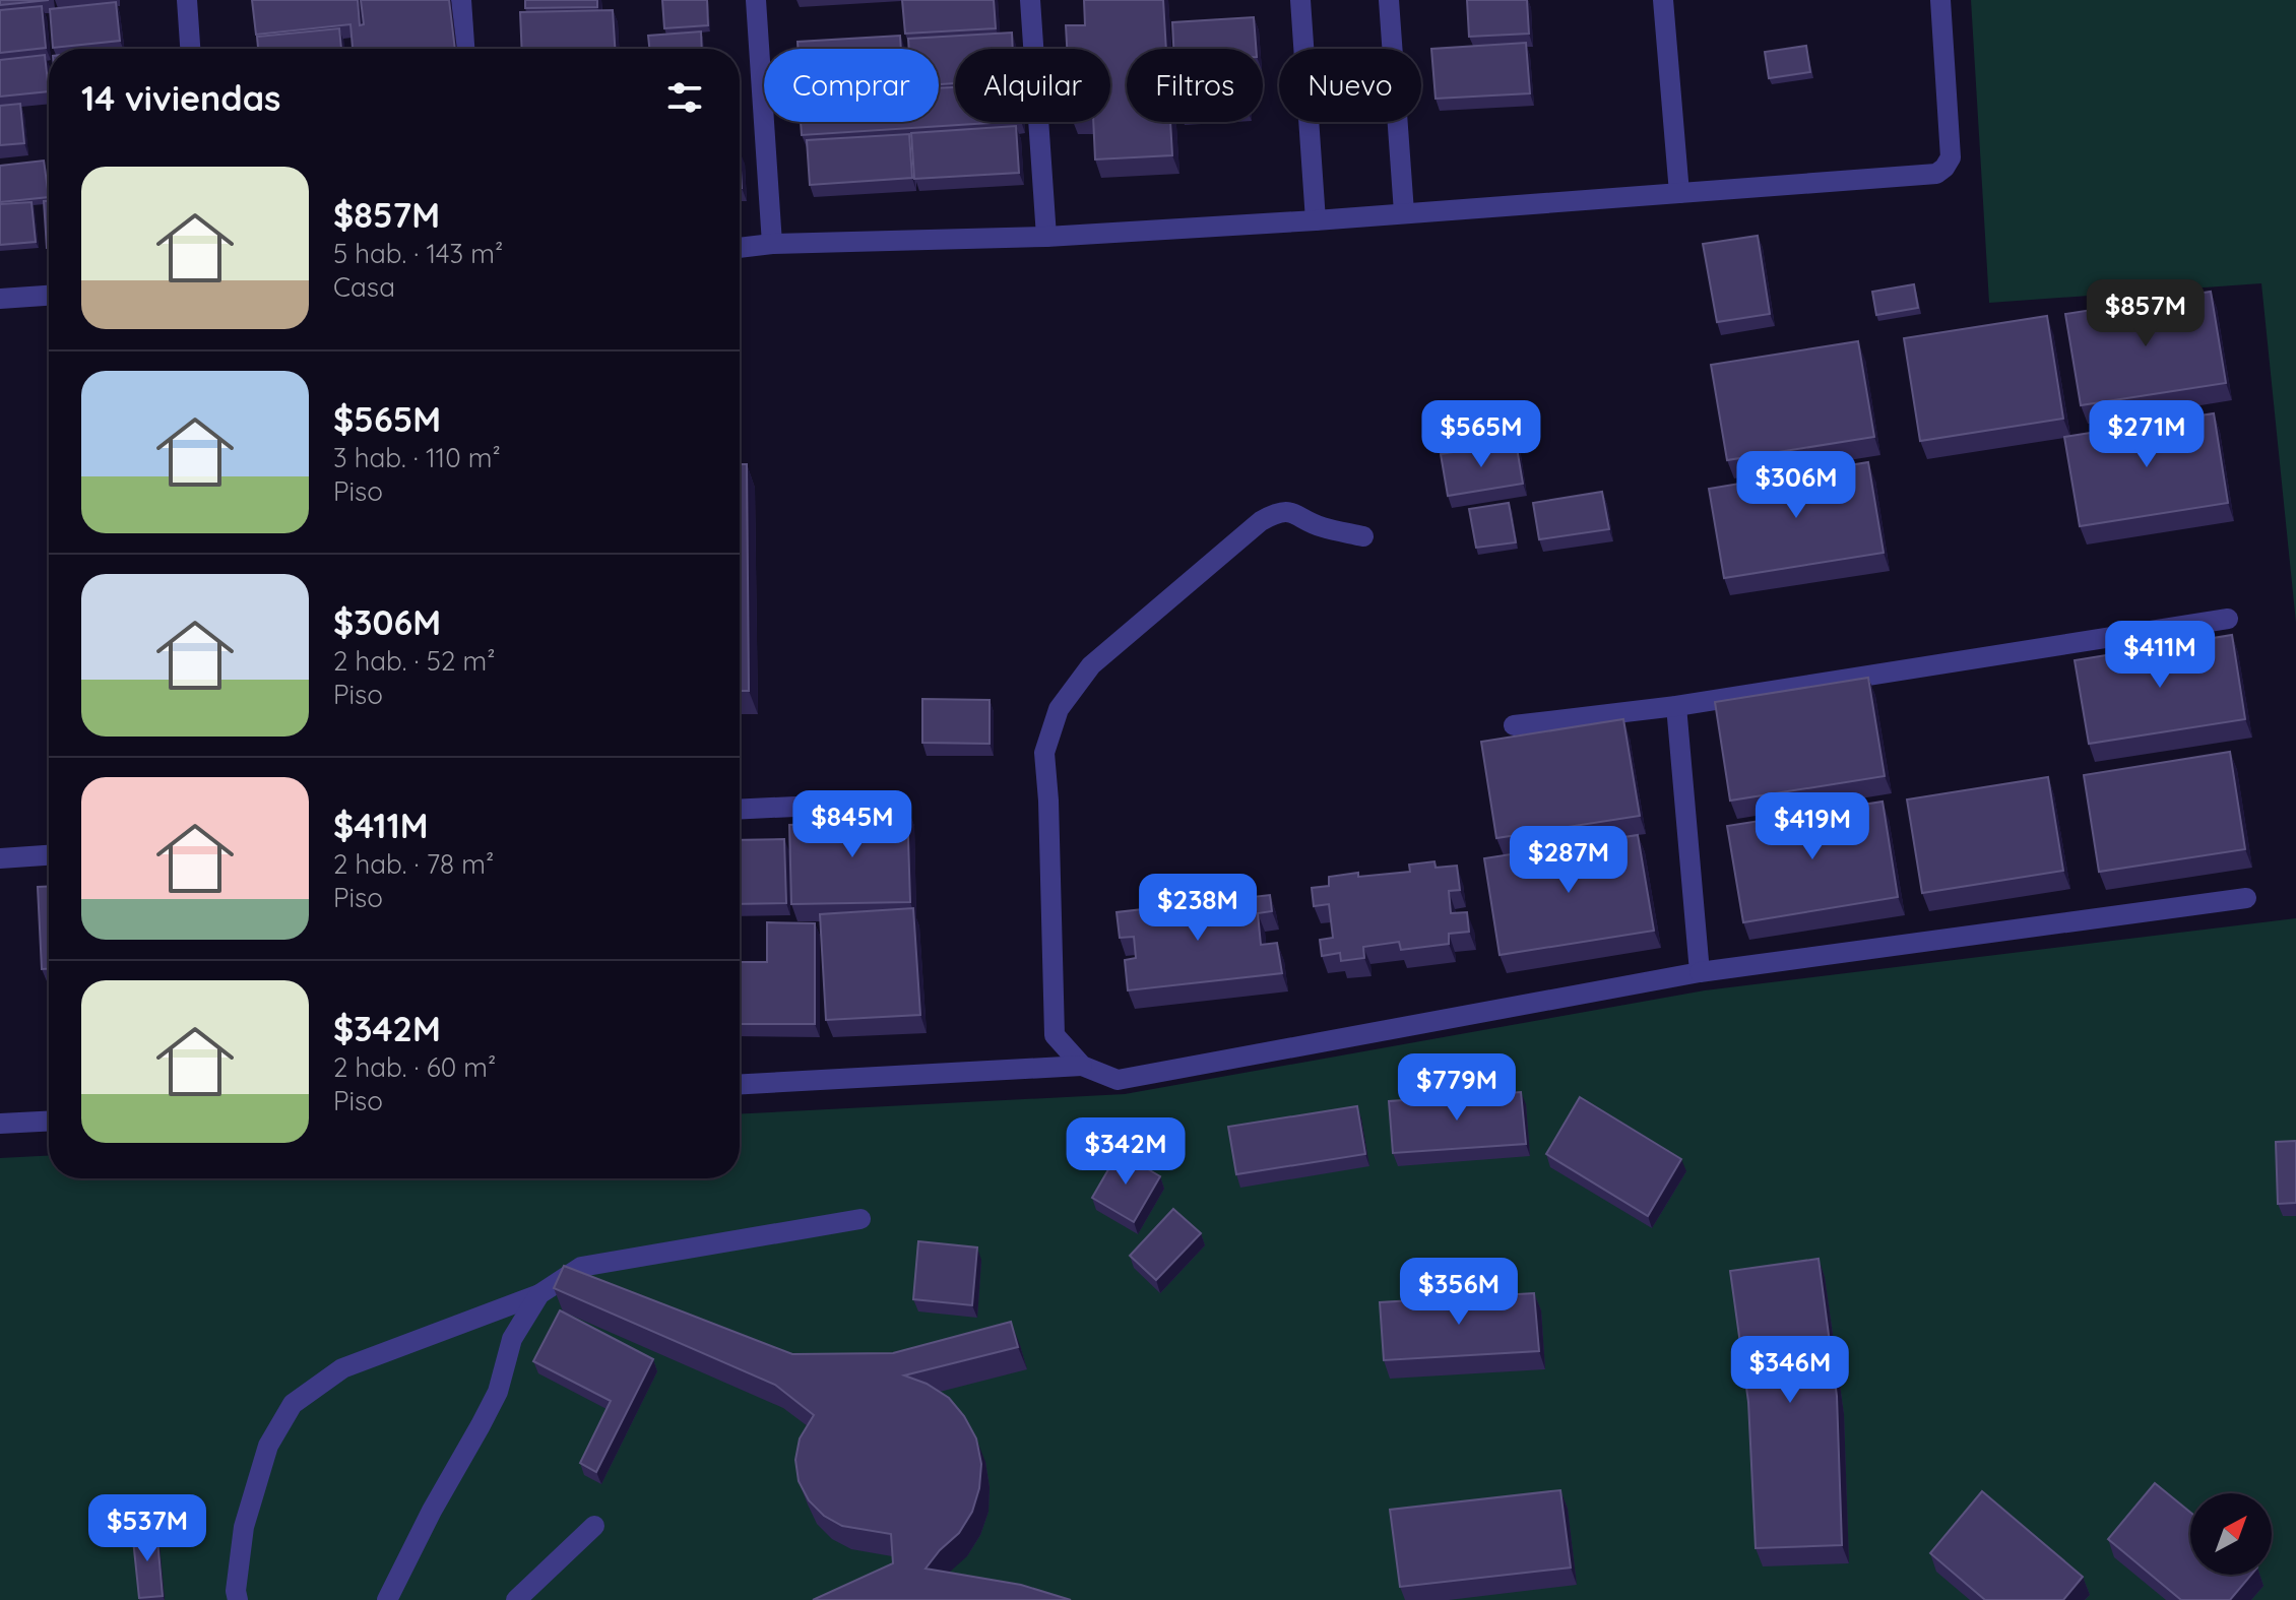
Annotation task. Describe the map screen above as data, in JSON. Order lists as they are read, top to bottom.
{
  "north": "top right",
  "page": {
    "chip": [
      "Comprar",
      "Alquilar",
      "Filtros",
      "Nuevo"
    ],
    "heading": "14 viviendas",
    "list": [
      {
        "name": "$857M",
        "note": "5 hab. · 143 m² · Casa"
      },
      {
        "name": "$565M",
        "note": "3 hab. · 110 m² · Piso"
      },
      {
        "name": "$306M",
        "note": "2 hab. · 52 m² · Piso"
      },
      {
        "name": "$411M",
        "note": "2 hab. · 78 m² · Piso"
      },
      {
        "name": "$342M",
        "note": "2 hab. · 60 m² · Piso"
      }
    ],
    "price": [
      "$857M",
      "$565M",
      "$271M",
      "$306M",
      "$411M",
      "$845M",
      "$419M",
      "$287M",
      "$238M",
      "$779M",
      "$342M",
      "$356M",
      "$346M",
      "$537M"
    ]
  }
}
